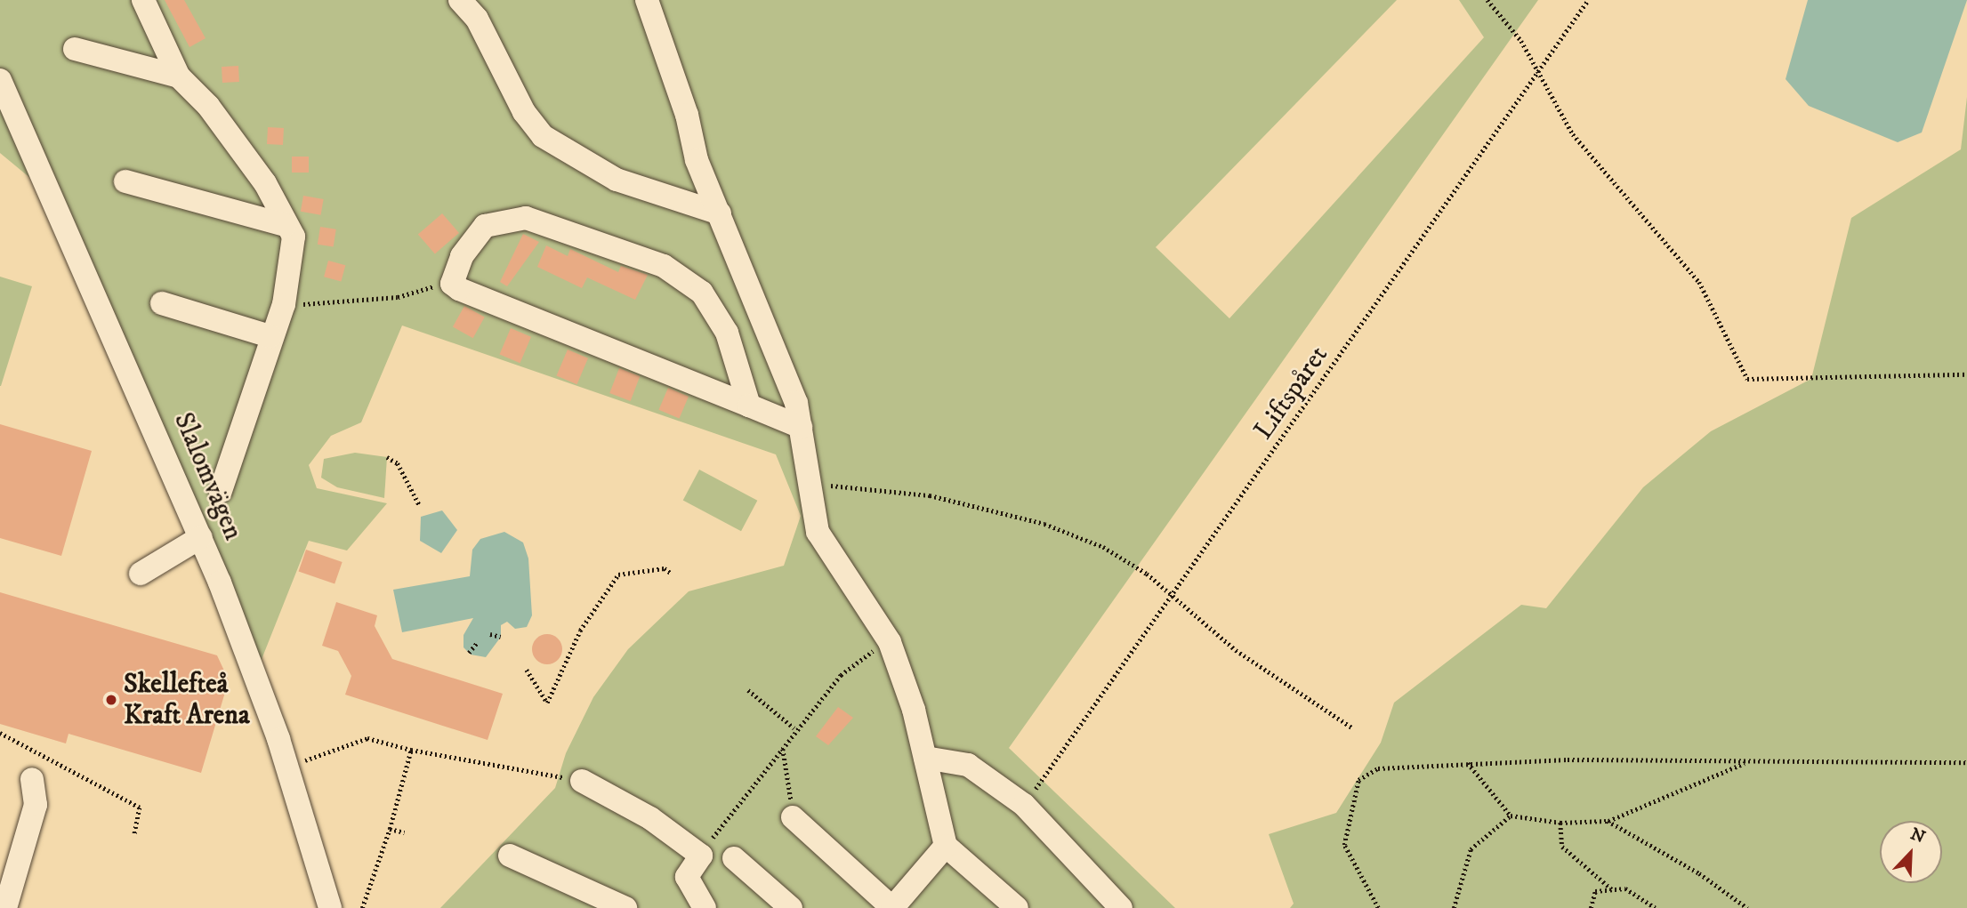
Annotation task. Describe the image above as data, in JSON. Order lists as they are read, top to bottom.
{
  "streets": {
    "street": ["Slalomvägen"],
    "path": ["Liftspåret"]
  },
  "places": ["Skellefteå Kraft Arena"],
  "north": "top right"
}
